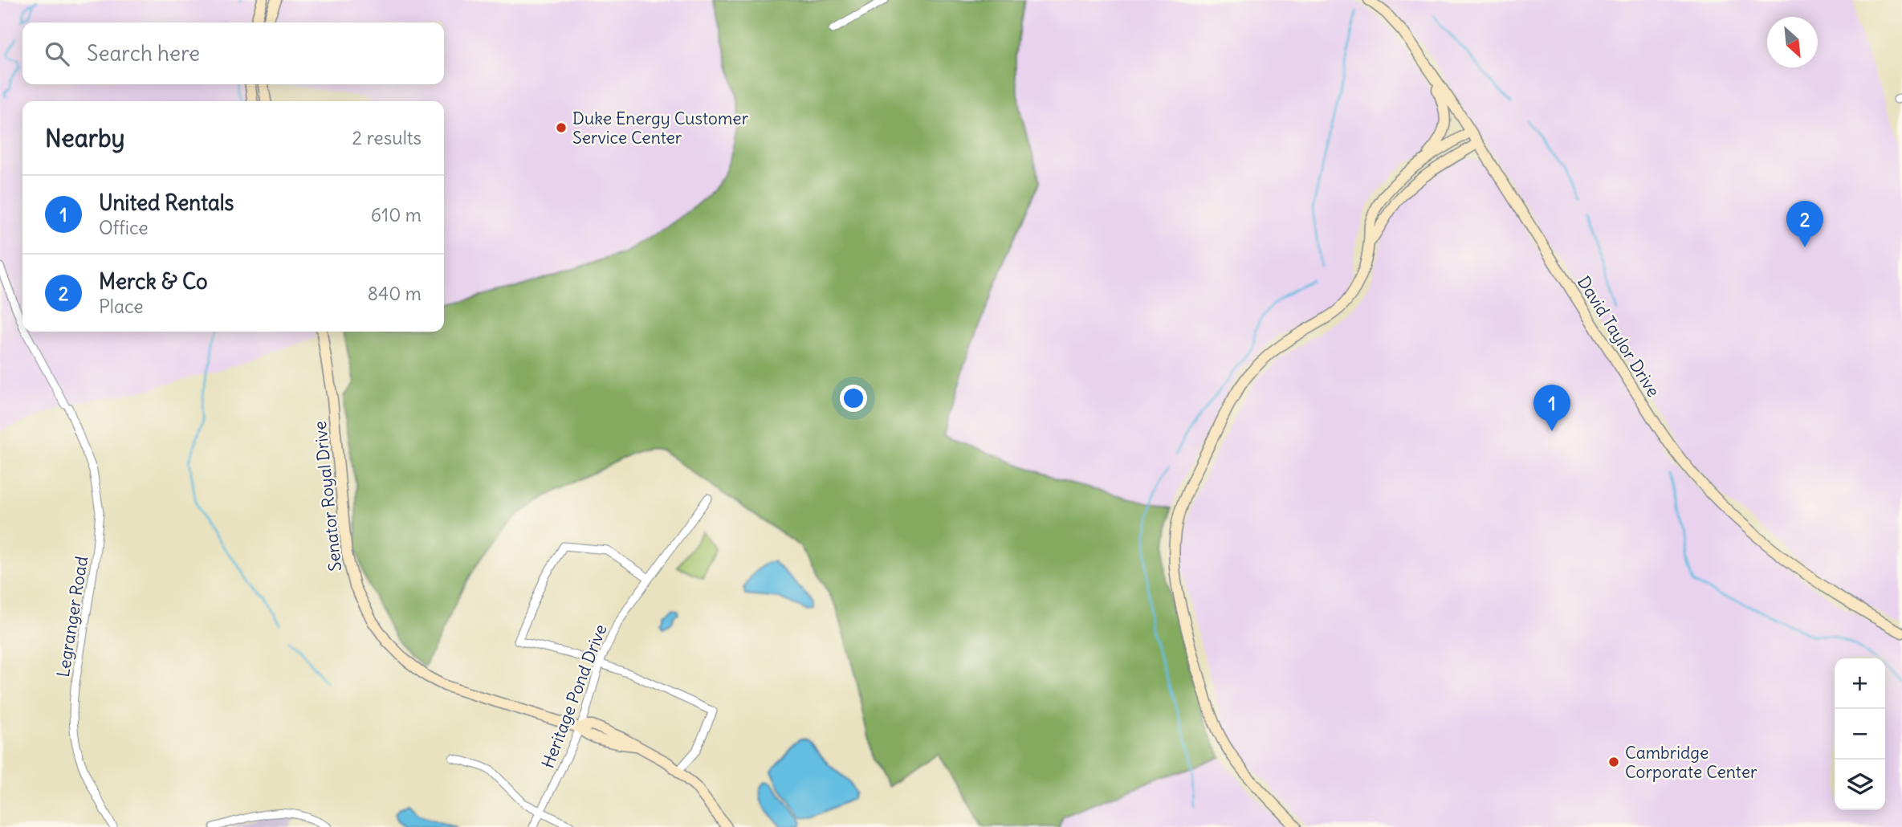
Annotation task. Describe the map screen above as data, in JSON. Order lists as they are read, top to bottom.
{
  "streets": {
    "street": [
      "David Taylor Drive",
      "Senator Royal Drive",
      "Legranger Road",
      "Heritage Pond Drive"
    ]
  },
  "crossings": [
    ["Senator Royal Drive", "Heritage Pond Drive"]
  ],
  "places": ["Duke Energy Customer Service Center", "Cambridge Corporate Center"],
  "north": "bottom right",
  "page": {
    "search": "Search here",
    "heading": ["Nearby", "2 results"],
    "list": [
      {
        "mark": "1",
        "name": "United Rentals",
        "note": "Office",
        "value": "610 m"
      },
      {
        "mark": "2",
        "name": "Merck & Co",
        "note": "Place",
        "value": "840 m"
      }
    ],
    "pins": ["2", "1"],
    "map_buttons": ["+", "−"]
  }
}
